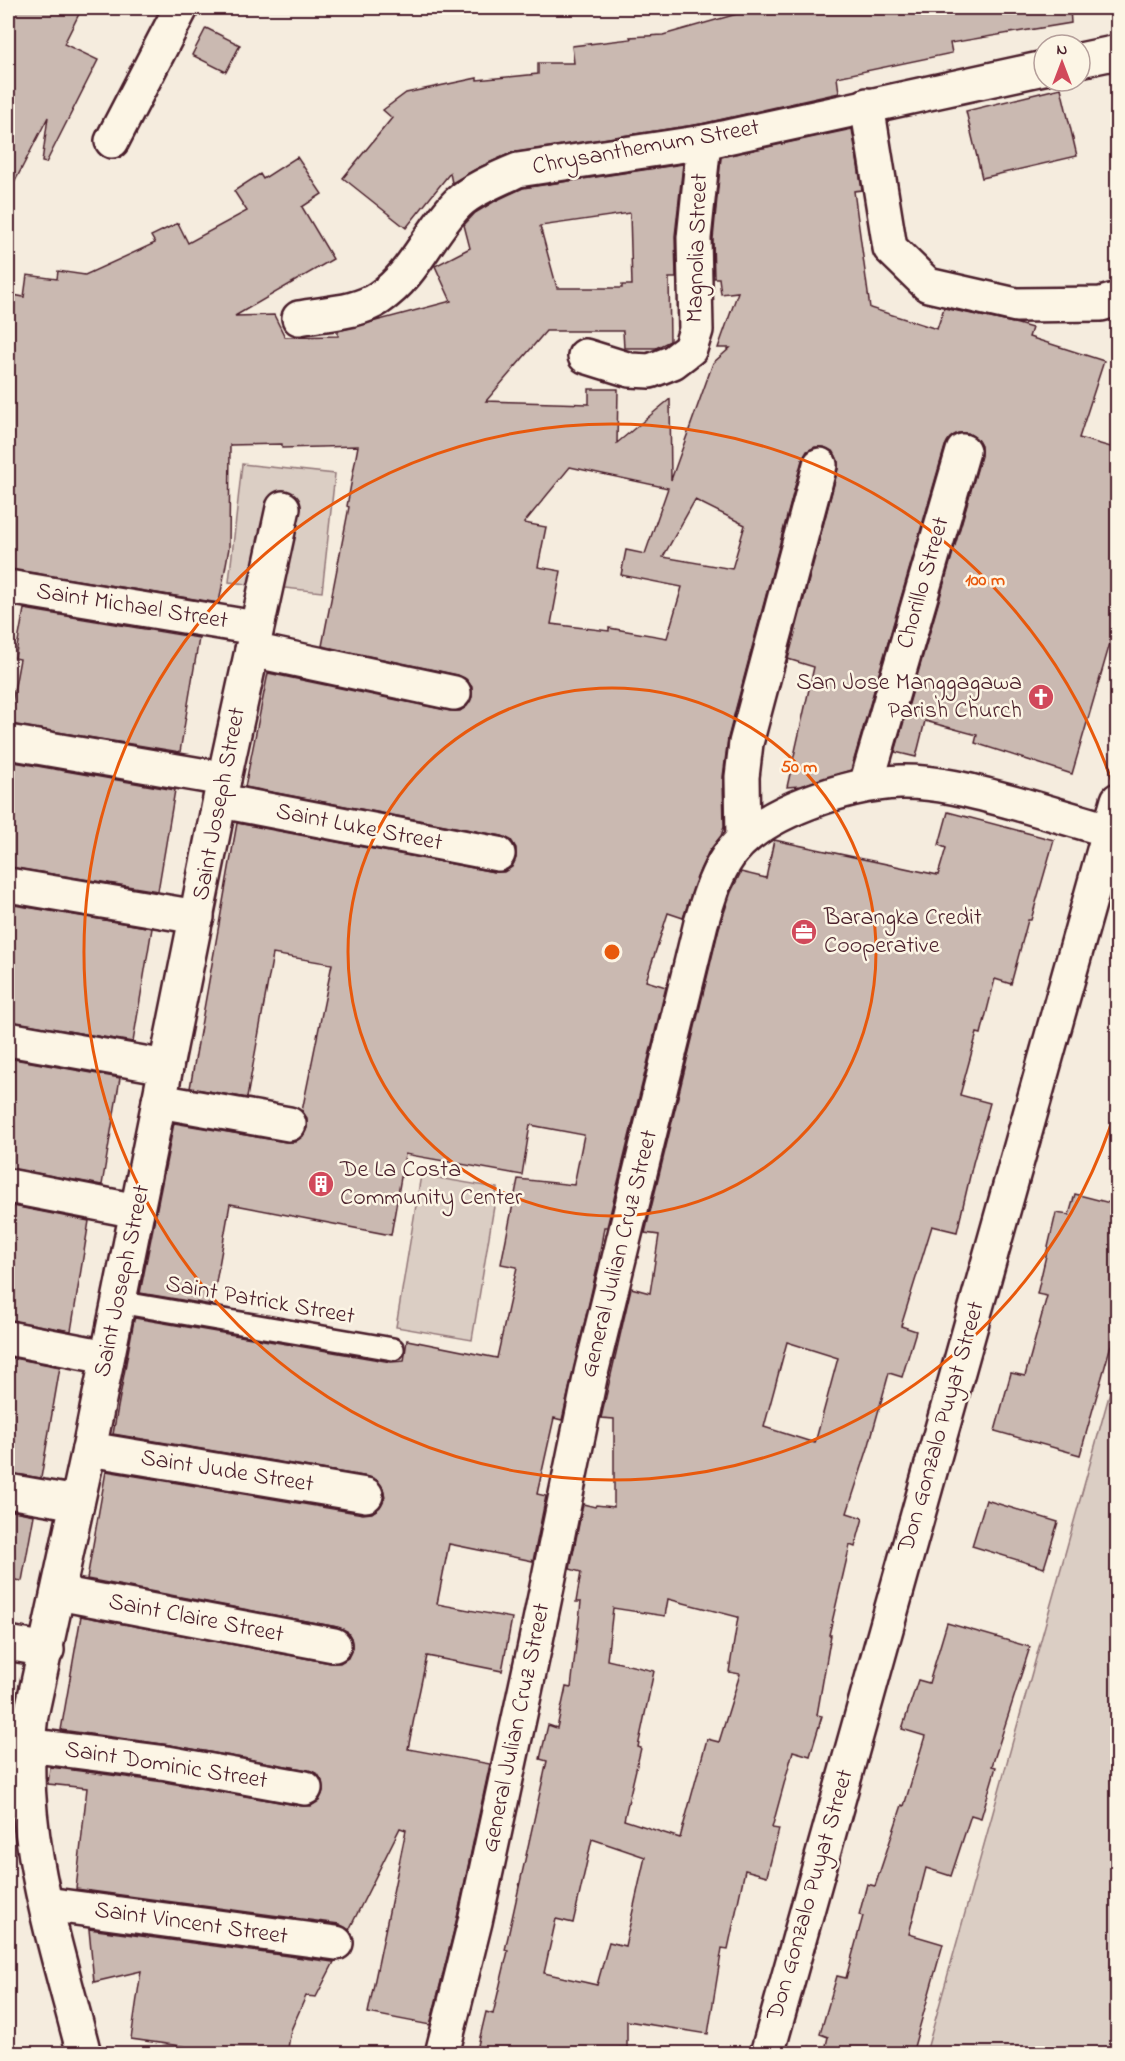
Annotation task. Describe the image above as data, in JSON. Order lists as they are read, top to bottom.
{
  "streets": {
    "street": [
      "Chrysanthemum Street",
      "Magnolia Street",
      "Chorillo Street",
      "Saint Michael Street",
      "Saint Joseph Street",
      "Saint Luke Street",
      "General Julian Cruz Street",
      "Don Gonzalo Puyat Street",
      "Saint Jude Street",
      "Saint Claire Street",
      "Saint Dominic Street",
      "Saint Vincent Street"
    ],
    "lane": ["Saint Patrick Street"]
  },
  "crossings": [
    ["Chrysanthemum Street", "Magnolia Street"],
    ["Chorillo Street", "General Julian Cruz Street"],
    ["Saint Michael Street", "Saint Joseph Street"],
    ["Saint Joseph Street", "Saint Luke Street"],
    ["Saint Joseph Street", "Saint Patrick Street"],
    ["Saint Joseph Street", "Saint Jude Street"],
    ["Saint Joseph Street", "Saint Claire Street"],
    ["Saint Joseph Street", "Saint Dominic Street"],
    ["Saint Joseph Street", "Saint Vincent Street"],
    ["General Julian Cruz Street", "Don Gonzalo Puyat Street"]
  ],
  "places": {
    "church": ["San Jose Manggagawa Parish Church"],
    "office": ["Barangka Credit Cooperative"],
    "building": ["De La Costa Community Center"]
  },
  "north": "top",
  "rings": ["100 m", "50 m"]
}
